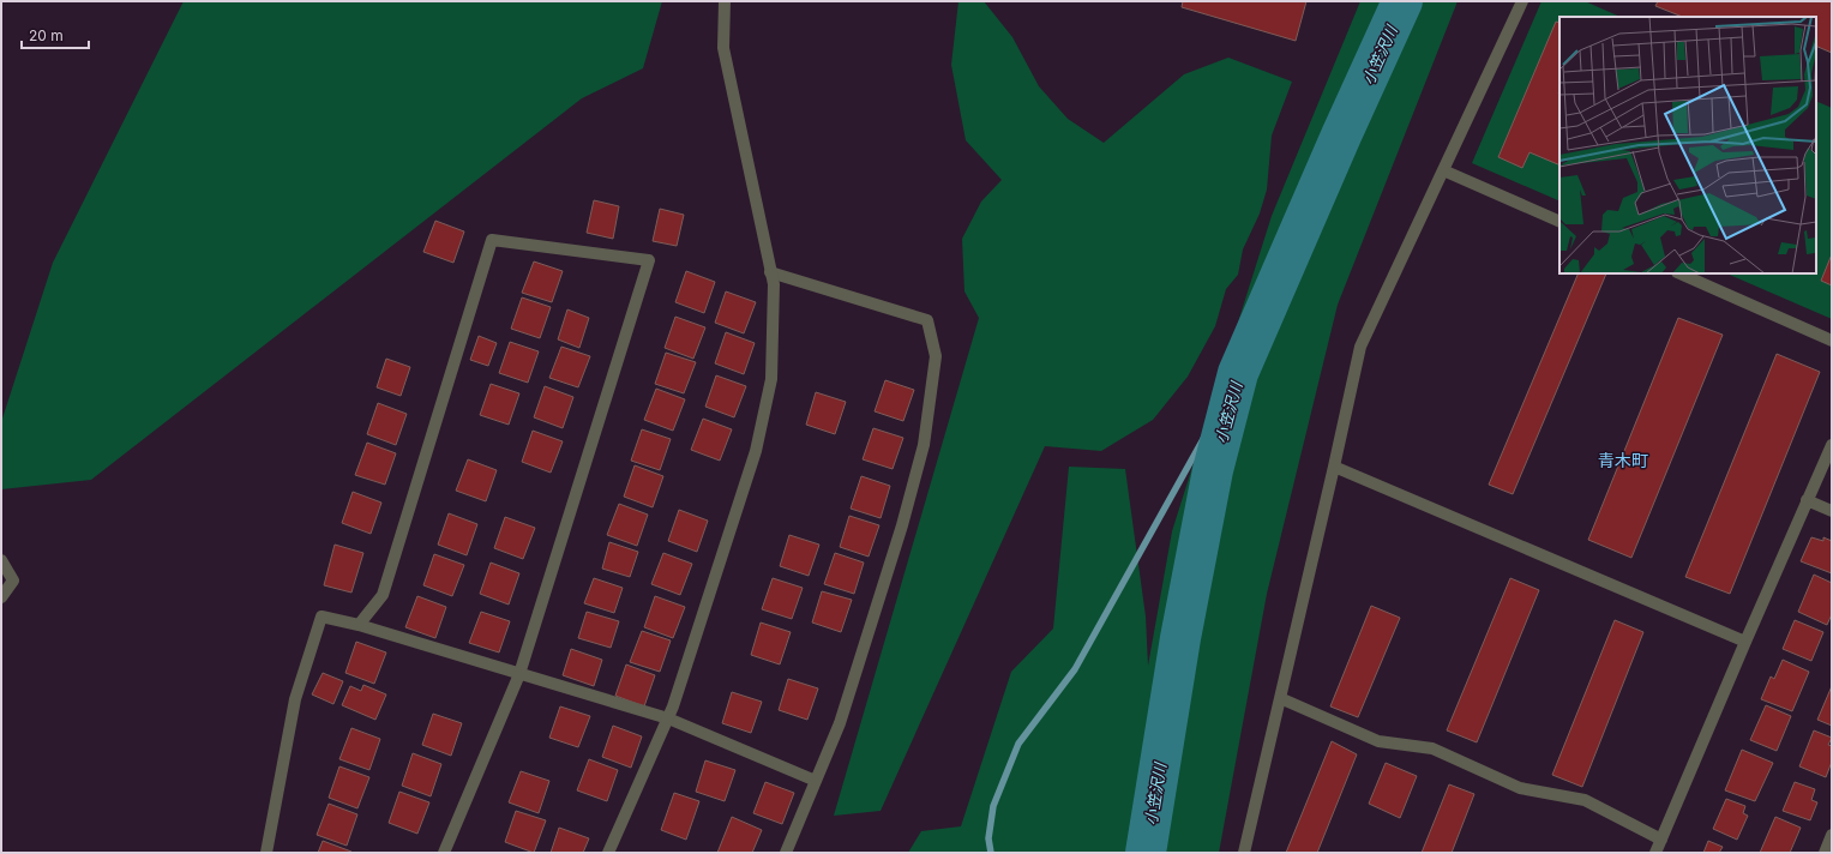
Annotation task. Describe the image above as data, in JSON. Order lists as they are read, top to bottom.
{
  "districts": ["青木町"],
  "water": ["小笠沢川"],
  "scale_bar": "20 m"
}
